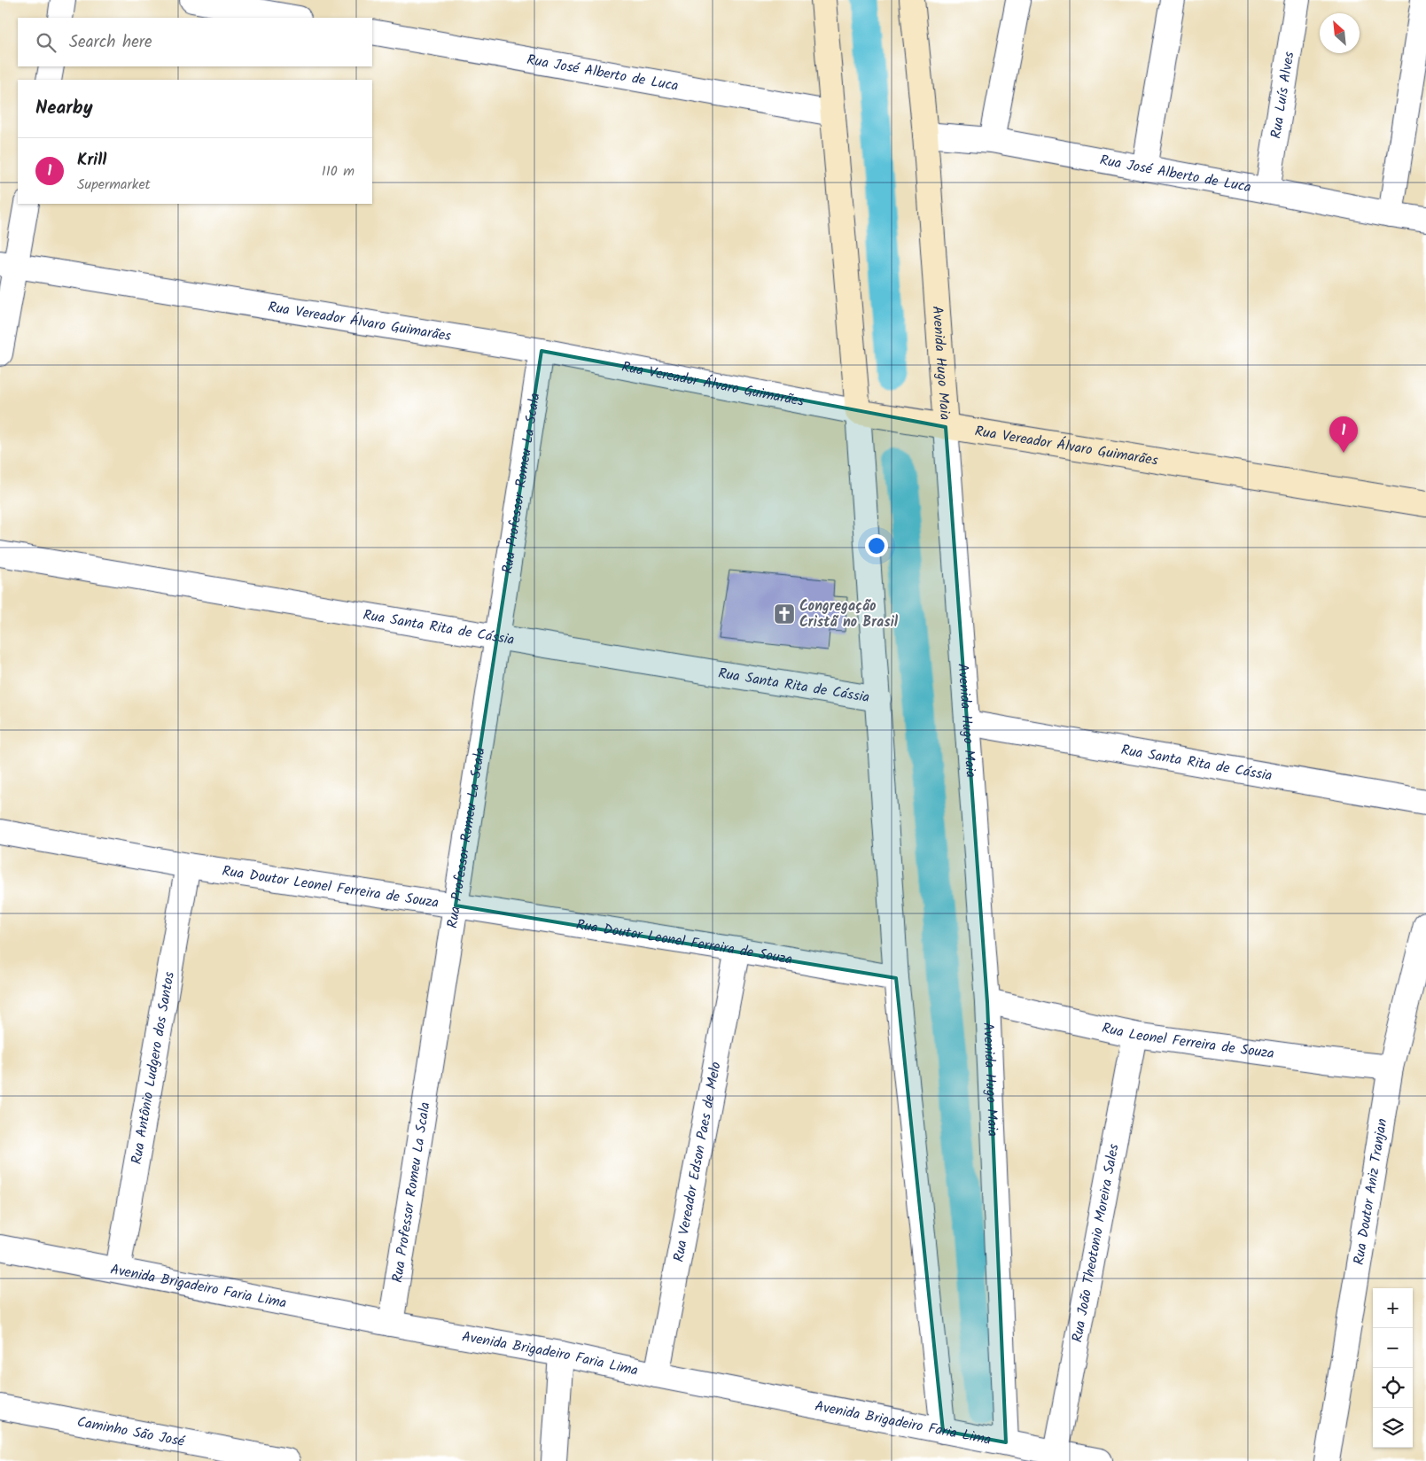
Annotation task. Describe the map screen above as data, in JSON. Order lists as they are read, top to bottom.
{
  "streets": {
    "street": [
      "Rua José Alberto de Luca",
      "Rua Luís Alves",
      "Rua Vereador Álvaro Guimarães",
      "Avenida Hugo Maia",
      "Rua Professor Romeu La Scala",
      "Rua Santa Rita de Cássia",
      "Rua Doutor Leonel Ferreira de Souza",
      "Rua Leonel Ferreira de Souza",
      "Rua Antônio Ludgero dos Santos",
      "Rua Vereador Edson Paes de Melo",
      "Rua Doutor Aniz Tranjan",
      "Rua João Theotonio Moreira Sales",
      "Avenida Brigadeiro Faria Lima",
      "Caminho São José"
    ]
  },
  "crossings": [
    ["Rua José Alberto de Luca", "Rua Luís Alves"],
    ["Rua José Alberto de Luca", "Avenida Hugo Maia"],
    ["Rua Vereador Álvaro Guimarães", "Avenida Hugo Maia"],
    ["Rua Vereador Álvaro Guimarães", "Rua Professor Romeu La Scala"],
    ["Avenida Hugo Maia", "Rua Santa Rita de Cássia"],
    ["Avenida Hugo Maia", "Rua Leonel Ferreira de Souza"],
    ["Avenida Hugo Maia", "Avenida Brigadeiro Faria Lima"],
    ["Rua Professor Romeu La Scala", "Rua Santa Rita de Cássia"],
    ["Rua Professor Romeu La Scala", "Rua Doutor Leonel Ferreira de Souza"],
    ["Rua Professor Romeu La Scala", "Avenida Brigadeiro Faria Lima"],
    ["Rua Doutor Leonel Ferreira de Souza", "Rua Antônio Ludgero dos Santos"],
    ["Rua Doutor Leonel Ferreira de Souza", "Rua Vereador Edson Paes de Melo"],
    ["Rua Leonel Ferreira de Souza", "Rua Doutor Aniz Tranjan"],
    ["Rua Leonel Ferreira de Souza", "Rua João Theotonio Moreira Sales"],
    ["Rua Antônio Ludgero dos Santos", "Avenida Brigadeiro Faria Lima"],
    ["Rua Vereador Edson Paes de Melo", "Avenida Brigadeiro Faria Lima"],
    ["Rua João Theotonio Moreira Sales", "Avenida Brigadeiro Faria Lima"]
  ],
  "places": {
    "church": ["Congregação Cristã no Brasil"]
  },
  "north": "top left",
  "page": {
    "search": "Search here",
    "heading": "Nearby",
    "list": [
      {
        "mark": "1",
        "name": "Krill",
        "note": "Supermarket",
        "value": "110 m"
      }
    ],
    "pins": "1",
    "map_buttons": ["+", "−"]
  }
}
